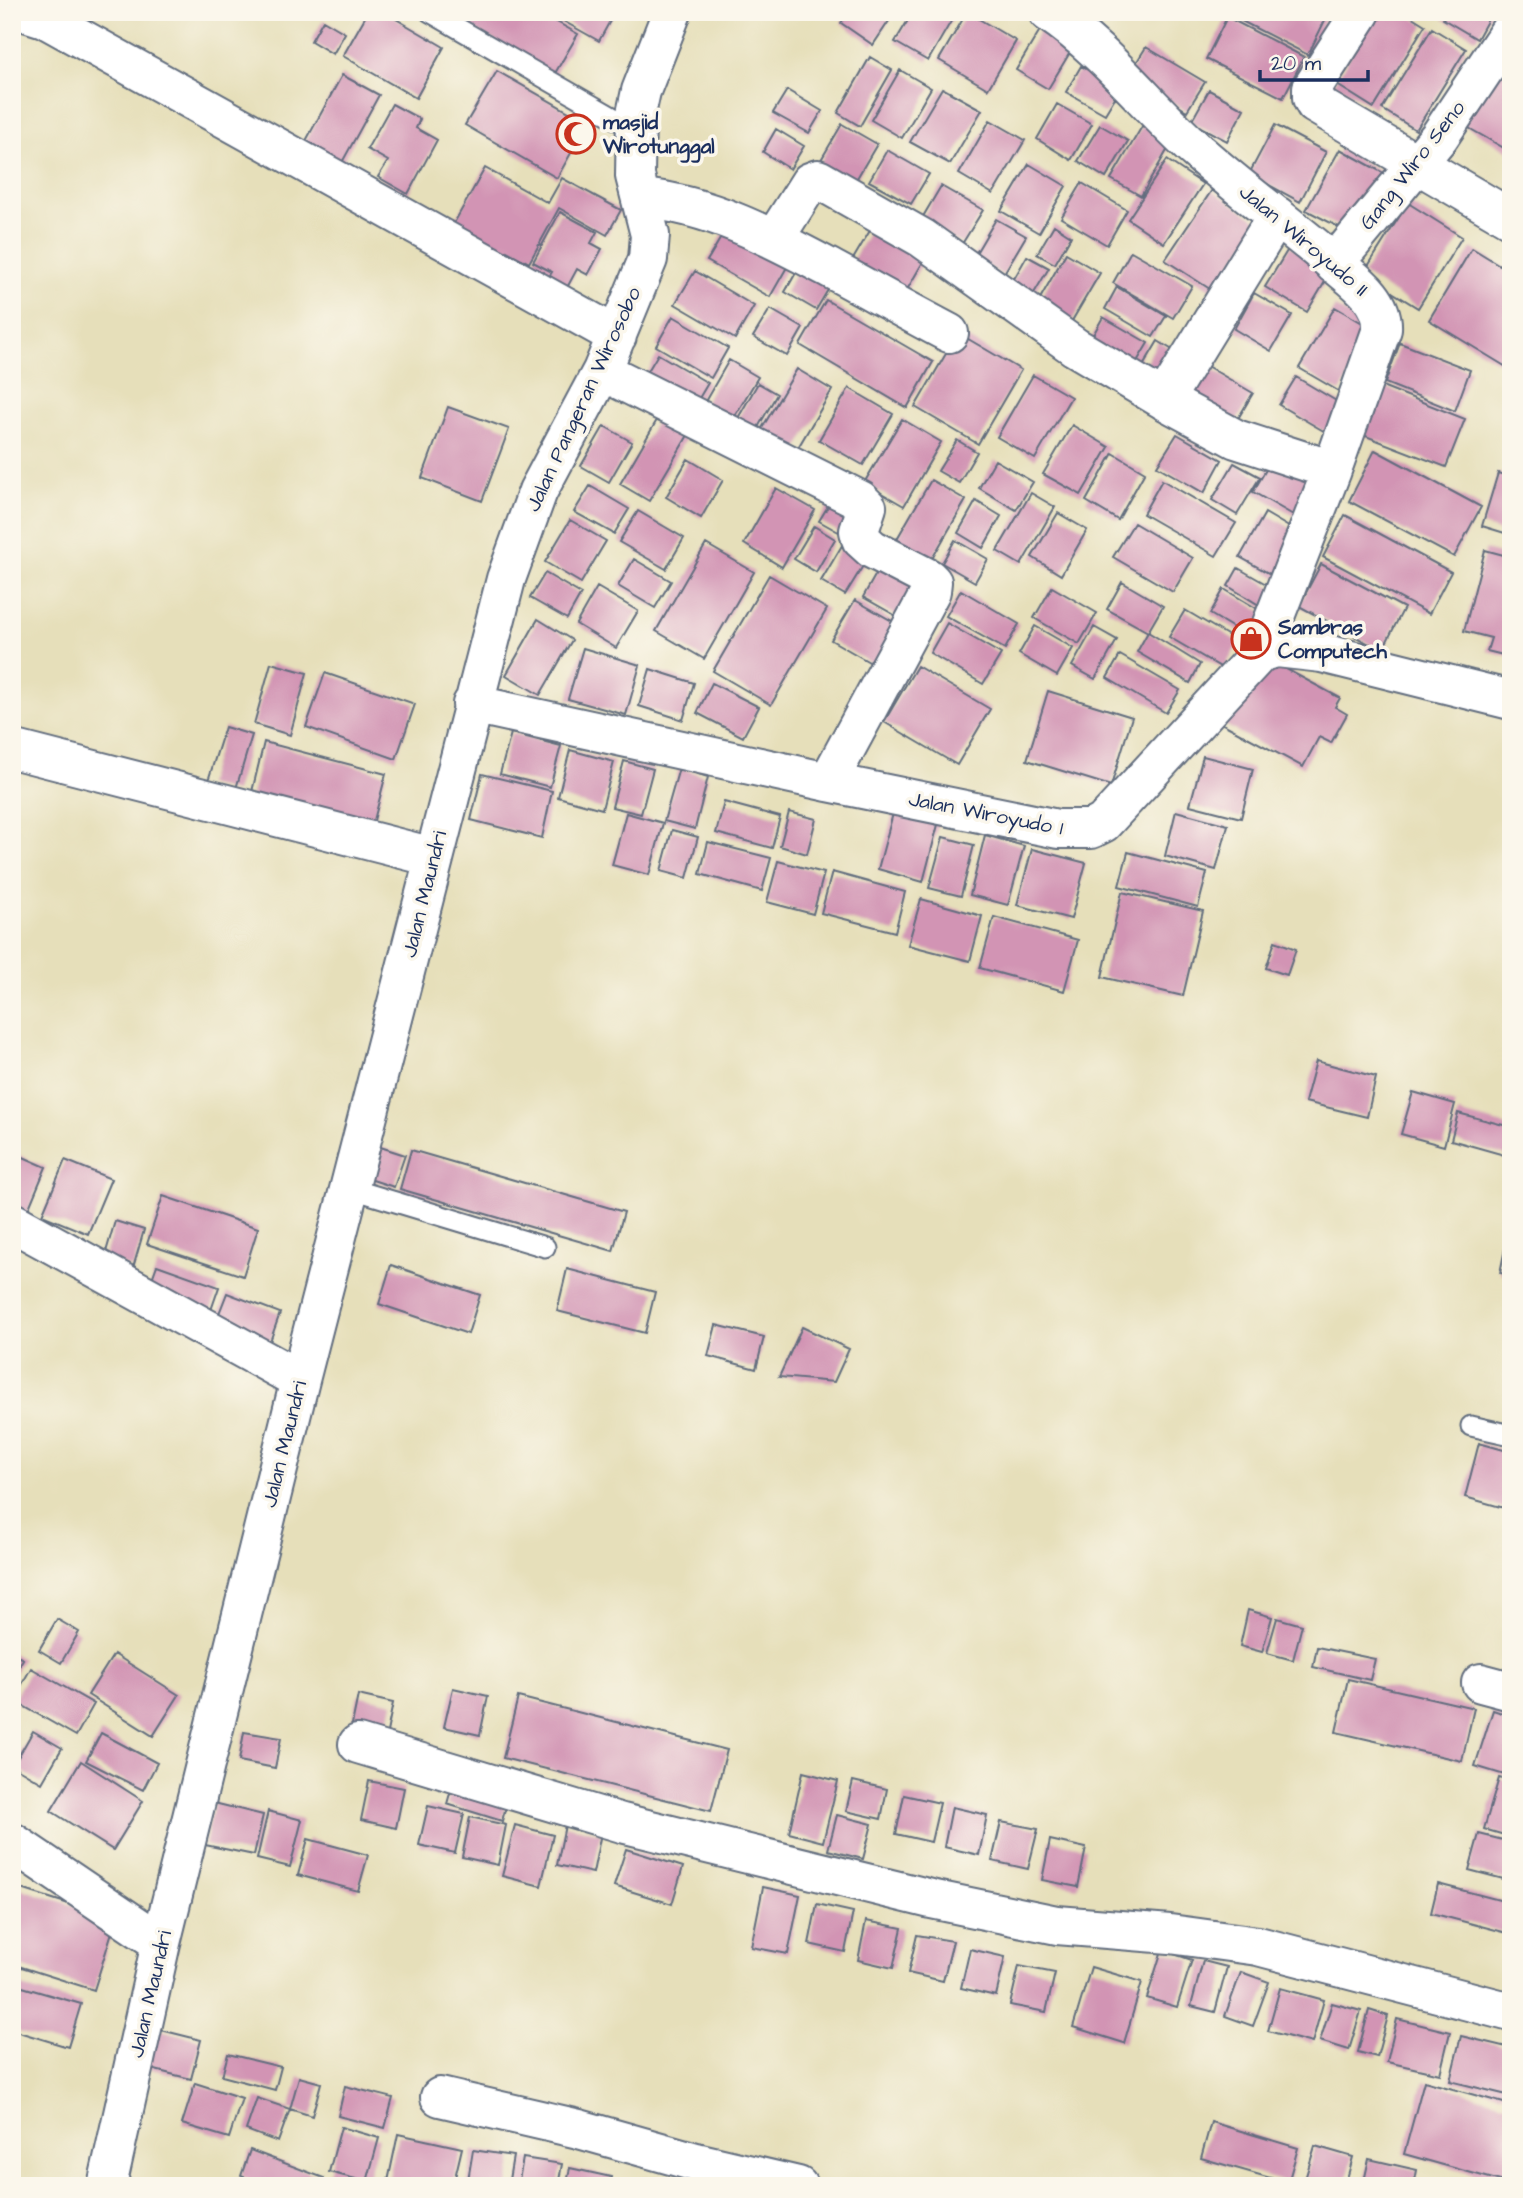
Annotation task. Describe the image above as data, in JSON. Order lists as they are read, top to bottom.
{
  "streets": {
    "street": [
      "Gang Wiro Seno",
      "Jalan Wiroyudo II",
      "Jalan Pangeran Wirosobo",
      "Jalan Wiroyudo 1",
      "Jalan Maundri"
    ]
  },
  "crossings": [
    ["Gang Wiro Seno", "Jalan Wiroyudo II"],
    ["Jalan Wiroyudo II", "Jalan Wiroyudo 1"],
    ["Jalan Pangeran Wirosobo", "Jalan Wiroyudo 1"],
    ["Jalan Pangeran Wirosobo", "Jalan Maundri"],
    ["Jalan Wiroyudo 1", "Jalan Maundri"]
  ],
  "places": {
    "mosque": ["masjid Wirotunggal"],
    "shop": ["Sambras Computech"]
  },
  "scale_bar": "20 m"
}
